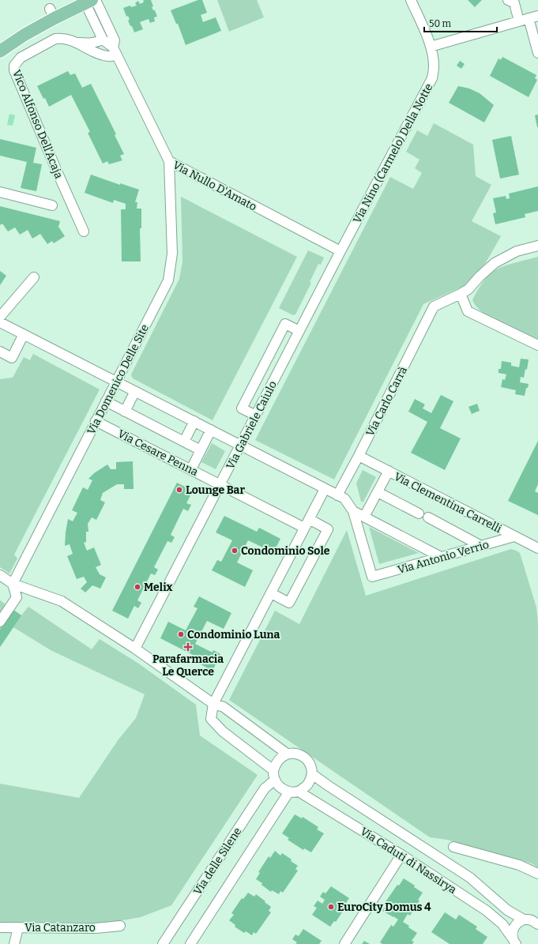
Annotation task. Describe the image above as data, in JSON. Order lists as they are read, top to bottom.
{
  "streets": {
    "street": [
      "Vico Alfonso Dell'Acaja",
      "Via Nino (Carmelo) Della Notte",
      "Via Nullo D'Amato",
      "Via Domenico Delle Site",
      "Via Carlo Carrà",
      "Via Gabriele Caiulo",
      "Via Cesare Penna",
      "Via Clementina Carrelli",
      "Via Antonio Verrio",
      "Via Caduti di Nassirya",
      "Via delle Silene",
      "Via Catanzaro"
    ]
  },
  "crossings": [
    ["Vico Alfonso Dell'Acaja", "Via Nullo D'Amato"],
    ["Via Nino (Carmelo) Della Notte", "Via Nullo D'Amato"],
    ["Via Nino (Carmelo) Della Notte", "Via Gabriele Caiulo"],
    ["Via Nullo D'Amato", "Via Domenico Delle Site"],
    ["Via Nullo D'Amato", "Via Gabriele Caiulo"],
    ["Via Domenico Delle Site", "Via Cesare Penna"],
    ["Via Carlo Carrà", "Via Clementina Carrelli"],
    ["Via Gabriele Caiulo", "Via Cesare Penna"],
    ["Via Clementina Carrelli", "Via Antonio Verrio"],
    ["Via Caduti di Nassirya", "Via delle Silene"]
  ],
  "places": {
    "other": [
      "Lounge Bar",
      "Condominio Sole",
      "Melix",
      "Condominio Luna",
      "EuroCity Domus 4"
    ],
    "health": ["Parafarmacia Le Querce"]
  },
  "scale_bar": "50 m"
}
